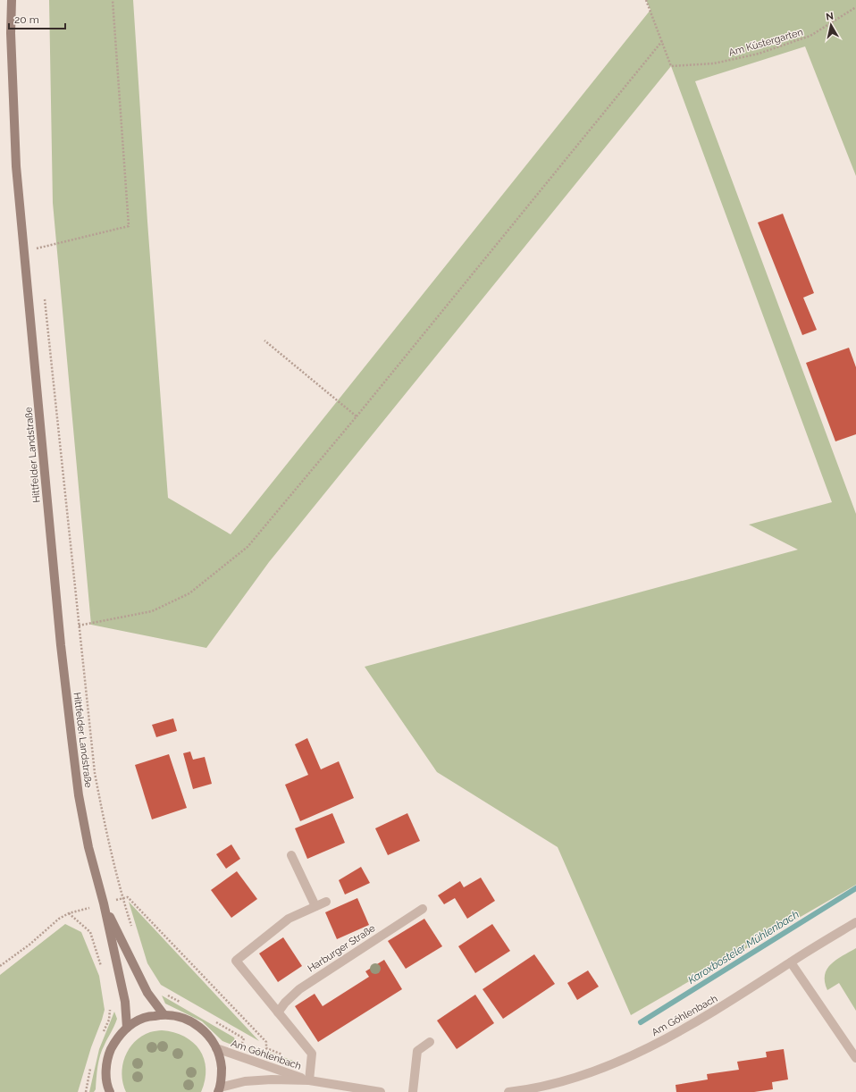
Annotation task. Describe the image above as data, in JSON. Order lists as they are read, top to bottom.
{
  "streets": {
    "main road": ["Hittfelder Landstraße"],
    "street": ["Harburger Straße", "Am Göhlenbach"],
    "path": ["Am Küstergarten"]
  },
  "water": ["Karoxbosteler Mühlenbach"],
  "scale_bar": "20 m",
  "north": "top"
}
